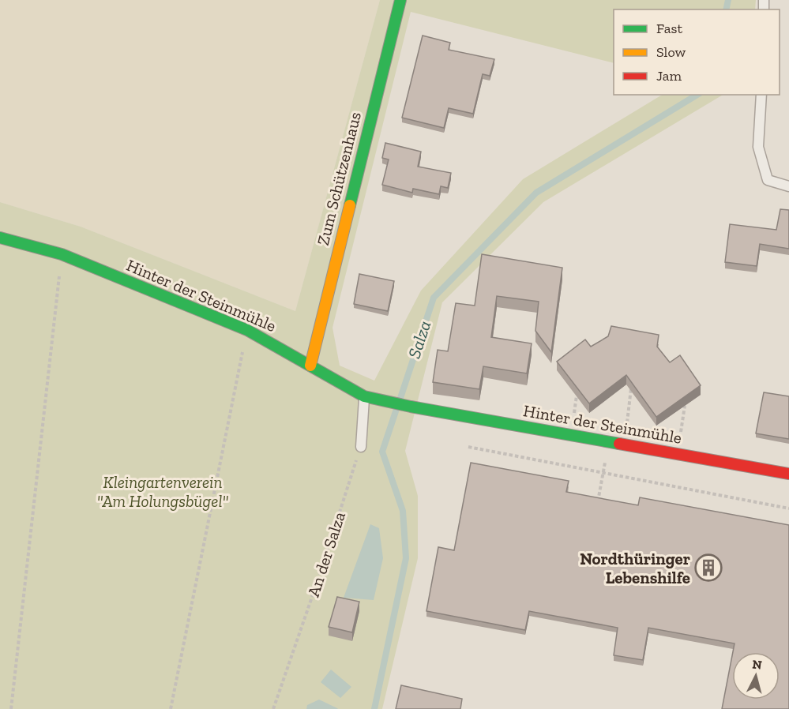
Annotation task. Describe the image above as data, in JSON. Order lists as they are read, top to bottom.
{
  "streets": {
    "street": ["Zum Schützenhaus", "Hinter der Steinmühle"],
    "path": ["An der Salza"]
  },
  "crossings": [
    ["Zum Schützenhaus", "Hinter der Steinmühle"]
  ],
  "water": ["Salza"],
  "parks": ["Kleingartenverein \"Am Holungsbügel\""],
  "places": {
    "building": ["Nordthüringer Lebenshilfe"]
  },
  "legend": ["Fast", "Slow", "Jam"],
  "north": "top"
}
